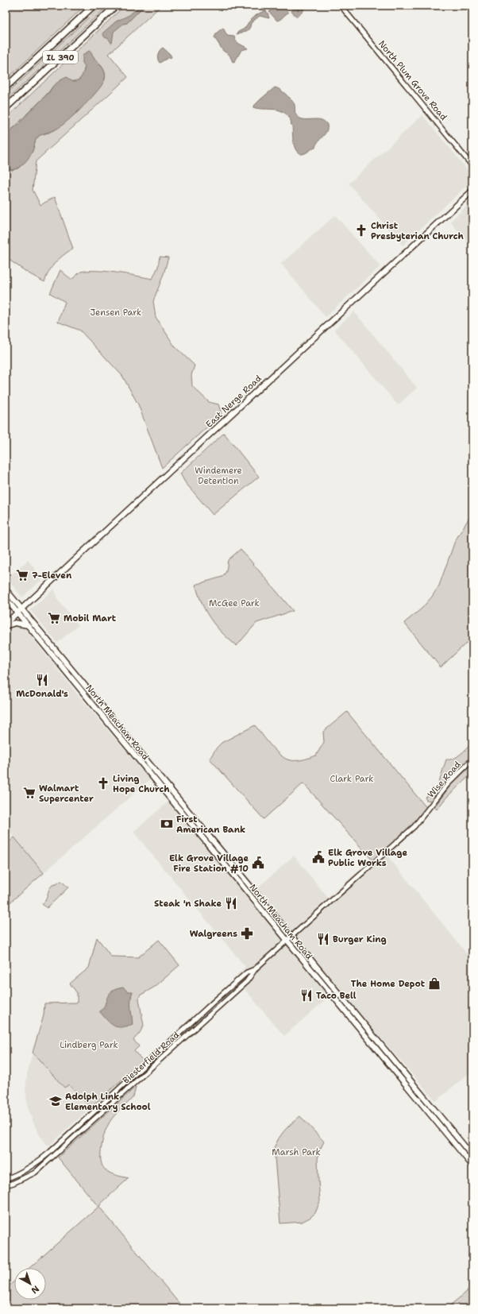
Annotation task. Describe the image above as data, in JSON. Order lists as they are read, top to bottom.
{
  "streets": {
    "highway": ["IL 390"],
    "main road": ["East Nerge Road", "North Meacham Road"],
    "street": ["North Plum Grove Road", "Wise Road", "Biesterfield Road"]
  },
  "crossings": [
    ["East Nerge Road", "North Meacham Road"],
    ["North Meacham Road", "Biesterfield Road"],
    ["Wise Road", "Biesterfield Road"]
  ],
  "parks": [
    "Jensen Park",
    "Windemere Detention",
    "McGee Park",
    "Clark Park",
    "Lindberg Park",
    "Marsh Park"
  ],
  "places": {
    "church": ["Christ Presbyterian Church", "Living Hope Church"],
    "supermarket": ["7-Eleven", "Mobil Mart", "Walmart Supercenter"],
    "restaurant": [
      "McDonald's",
      "Steak 'n Shake",
      "Burger King",
      "Taco Bell"
    ],
    "bank": ["First American Bank"],
    "public building": ["Elk Grove Village Public Works", "Elk Grove Village Fire Station #10"],
    "pharmacy": ["Walgreens"],
    "shop": ["The Home Depot"],
    "school or university": ["Adolph Link Elementary School"]
  },
  "north": "bottom right"
}
